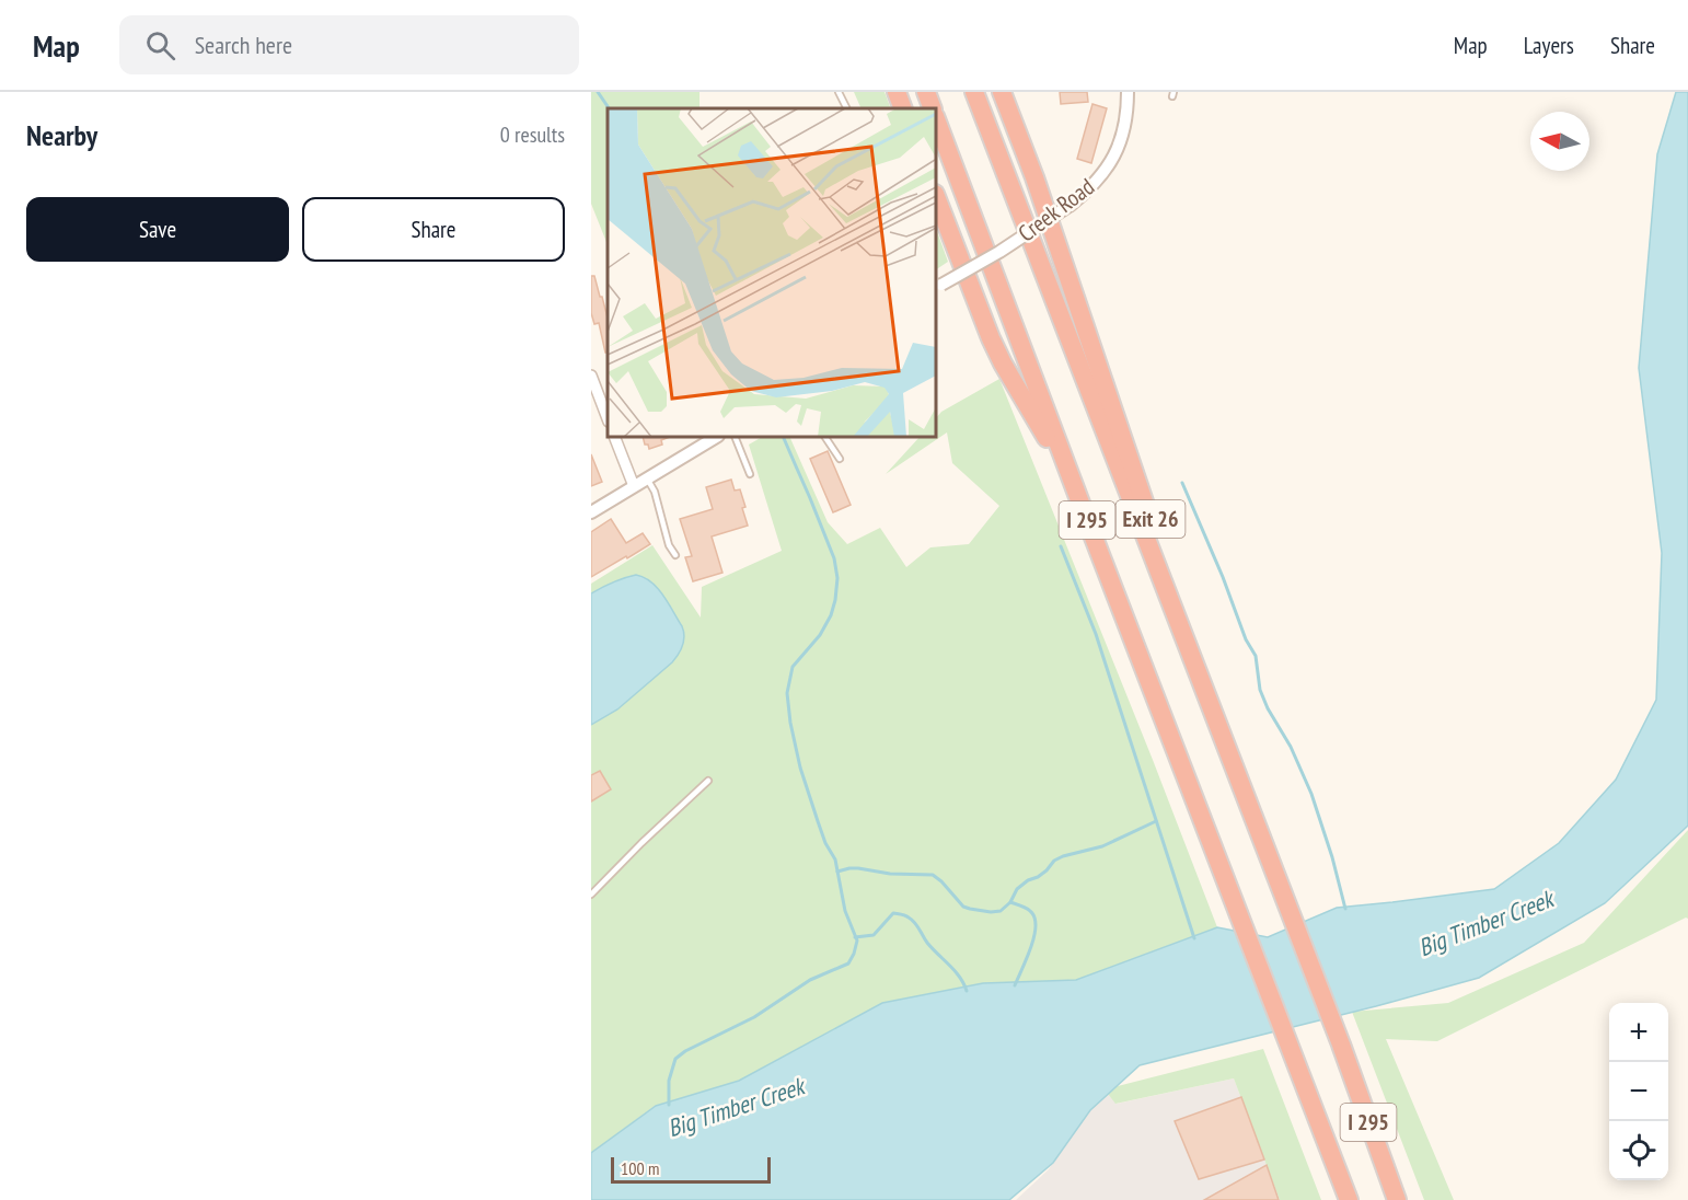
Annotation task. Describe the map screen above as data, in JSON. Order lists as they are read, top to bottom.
{
  "streets": {
    "highway": ["Exit 26", "I 295"],
    "street": ["Creek Road"]
  },
  "crossings": [
    ["Exit 26", "I 295"]
  ],
  "water": ["Big Timber Creek"],
  "scale_bar": "100 m",
  "north": "left",
  "page": {
    "header": "Map",
    "search": "Search here",
    "nav": ["Map", "Layers", "Share"],
    "heading": ["Nearby", "0 results"],
    "buttons": ["Save", "Share"],
    "map_buttons": ["+", "−"],
    "scale": "100 m"
  }
}
